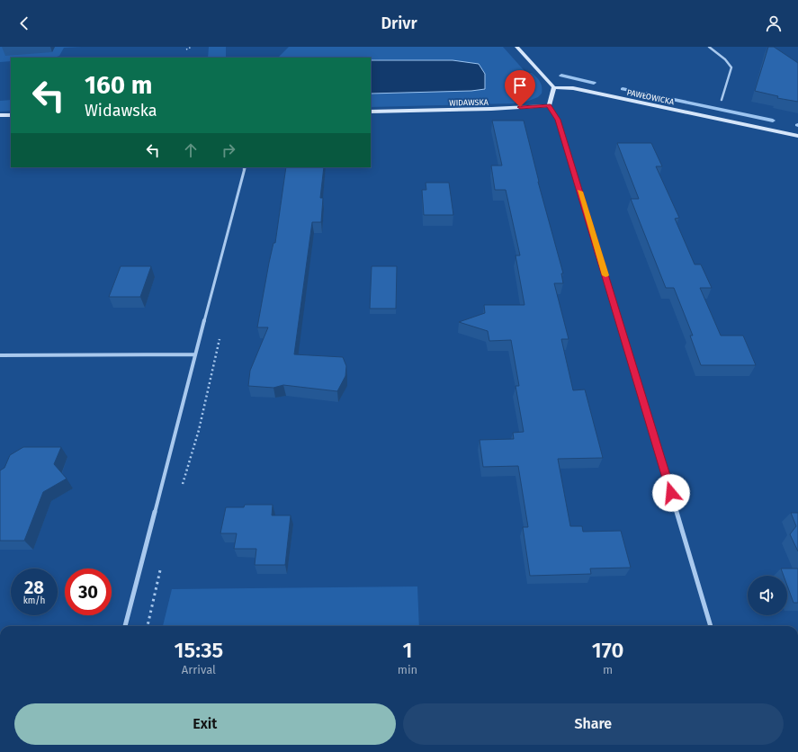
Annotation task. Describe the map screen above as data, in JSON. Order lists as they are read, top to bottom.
{
  "streets": {
    "street": ["PAWŁOWICKA", "WIDAWSKA"]
  },
  "page": {
    "header": "Drivr",
    "turn": ["160 m", "Widawska"],
    "speed": "28 km/h",
    "limit": "30",
    "eta": [
      "15:35",
      "Arrival",
      "1",
      "min",
      "170",
      "m"
    ],
    "buttons": ["Exit", "Share"]
  }
}
